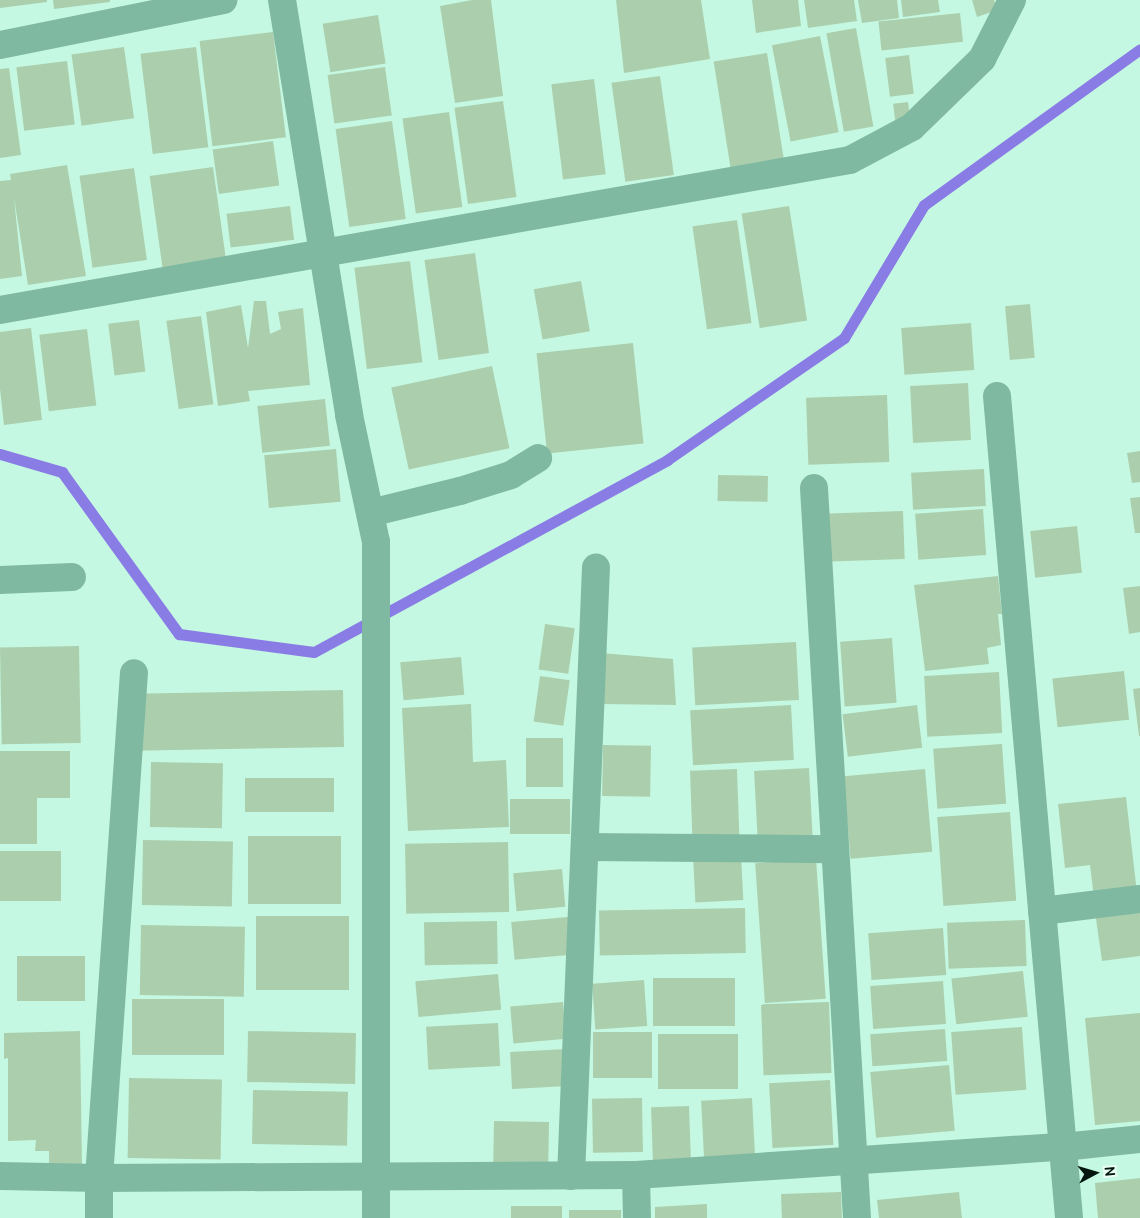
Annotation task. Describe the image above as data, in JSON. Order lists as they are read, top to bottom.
{
  "north": "right"
}
